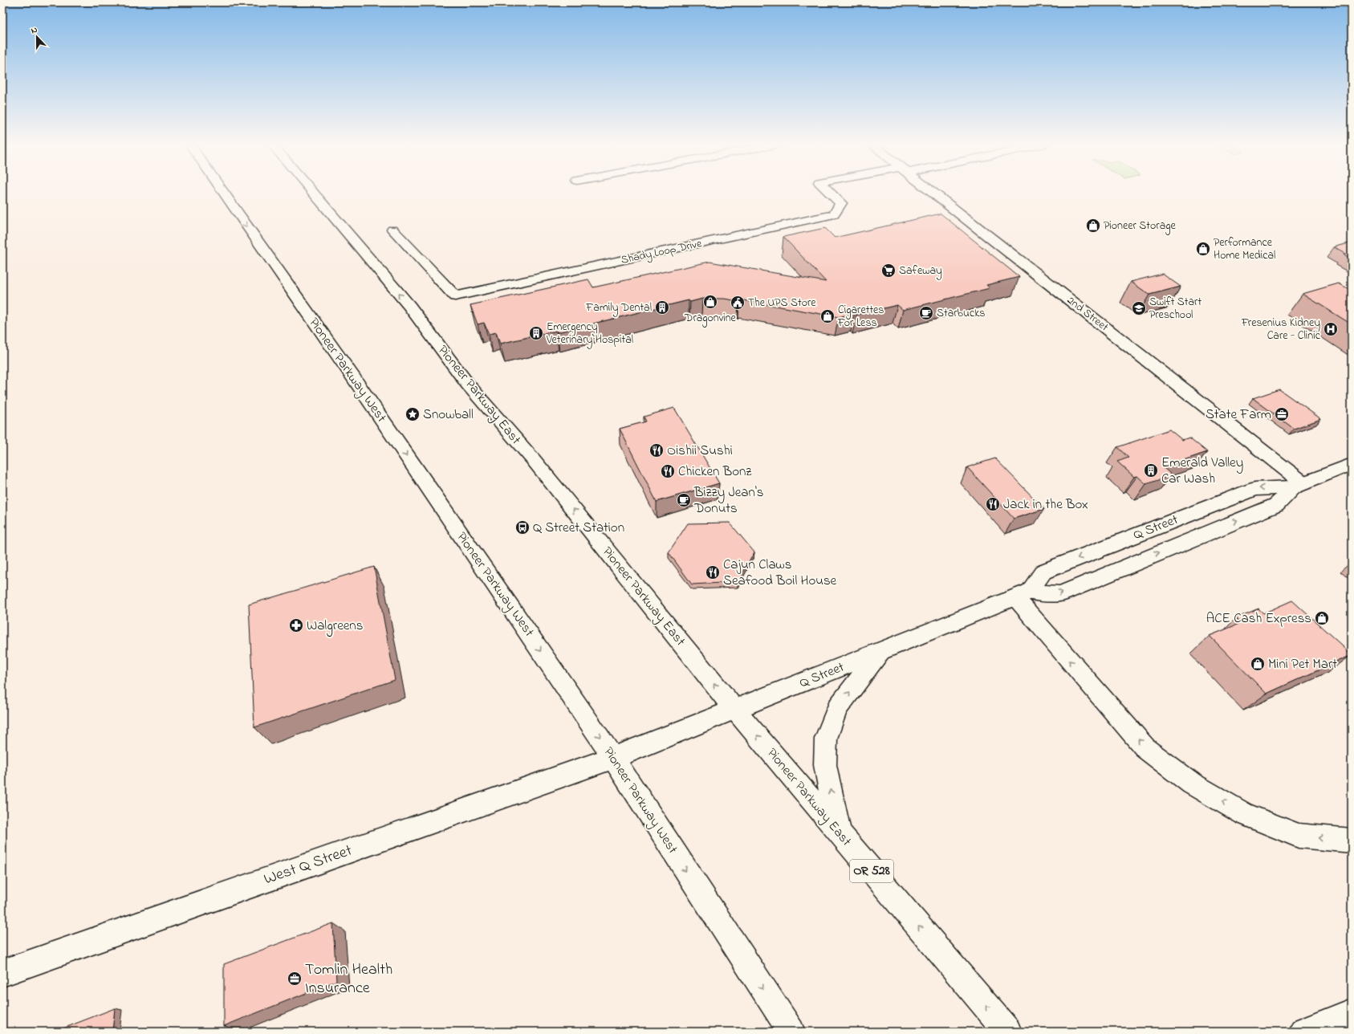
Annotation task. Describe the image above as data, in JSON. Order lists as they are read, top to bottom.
{
  "streets": {
    "main road": [
      "Shady Loop Drive",
      "2nd Street",
      "Pioneer Parkway West",
      "Pioneer Parkway East",
      "Q Street",
      "West Q Street",
      "OR 528"
    ]
  },
  "crossings": [
    ["2nd Street", "Q Street"],
    ["Pioneer Parkway West", "Q Street"],
    ["Pioneer Parkway West", "West Q Street"],
    ["Pioneer Parkway East", "Q Street"],
    ["Q Street", "West Q Street"]
  ],
  "one_way": ["Pioneer Parkway West", "Pioneer Parkway East"],
  "places": {
    "shop": [
      "Pioneer Storage",
      "Performance Home Medical",
      "Dragonvine",
      "Cigarettes For Less",
      "ACE Cash Express",
      "Mini Pet Mart"
    ],
    "supermarket": ["Safeway"],
    "public building": ["The UPS Store"],
    "building": ["Family Dental", "Emergency Veterinary Hospital", "Emerald Valley Car Wash"],
    "school or university": ["Swift Start Preschool"],
    "cafe": ["Starbucks", "Bizzy Jean's Donuts"],
    "hospital": ["Fresenius Kidney Care - Clinic"],
    "place": ["Snowball"],
    "office": ["State Farm", "Tomlin Health Insurance"],
    "restaurant": [
      "Oishii Sushi",
      "Chicken Bonz",
      "Jack in the Box",
      "Cajun Claws Seafood Boil House"
    ],
    "bus stop": ["Q Street Station"],
    "pharmacy": ["Walgreens"]
  },
  "north": "top"
}
